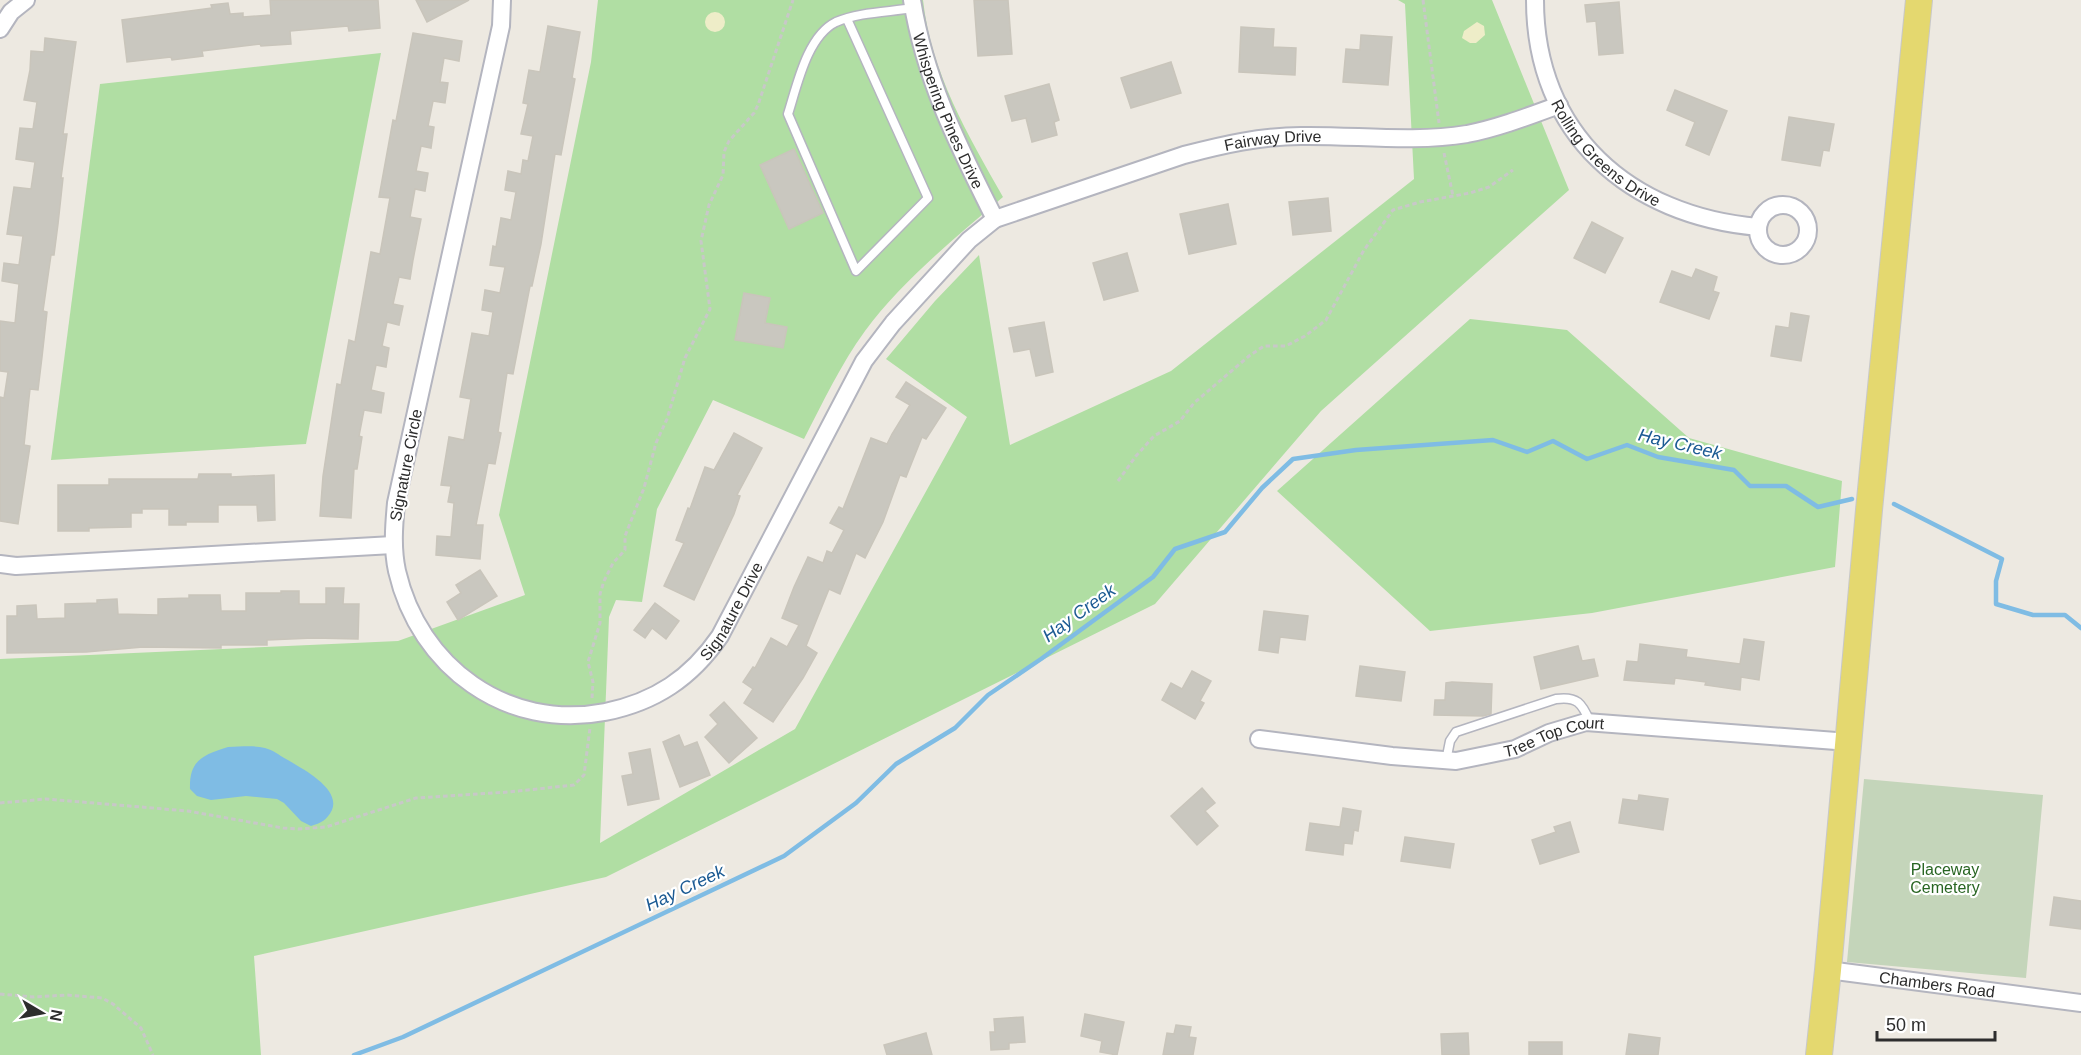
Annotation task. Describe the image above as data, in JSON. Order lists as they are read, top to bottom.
{
  "streets": {
    "street": [
      "Whispering Pines Drive",
      "Fairway Drive",
      "Rolling Greens Drive",
      "Signature Circle",
      "Signature Drive",
      "Tree Top Court",
      "Chambers Road"
    ]
  },
  "crossings": [
    ["Whispering Pines Drive", "Fairway Drive"],
    ["Whispering Pines Drive", "Signature Drive"],
    ["Fairway Drive", "Rolling Greens Drive"],
    ["Fairway Drive", "Signature Drive"],
    ["Signature Circle", "Signature Drive"]
  ],
  "water": ["Hay Creek"],
  "parks": ["Placeway Cemetery"],
  "scale_bar": "50 m",
  "north": "right"
}
